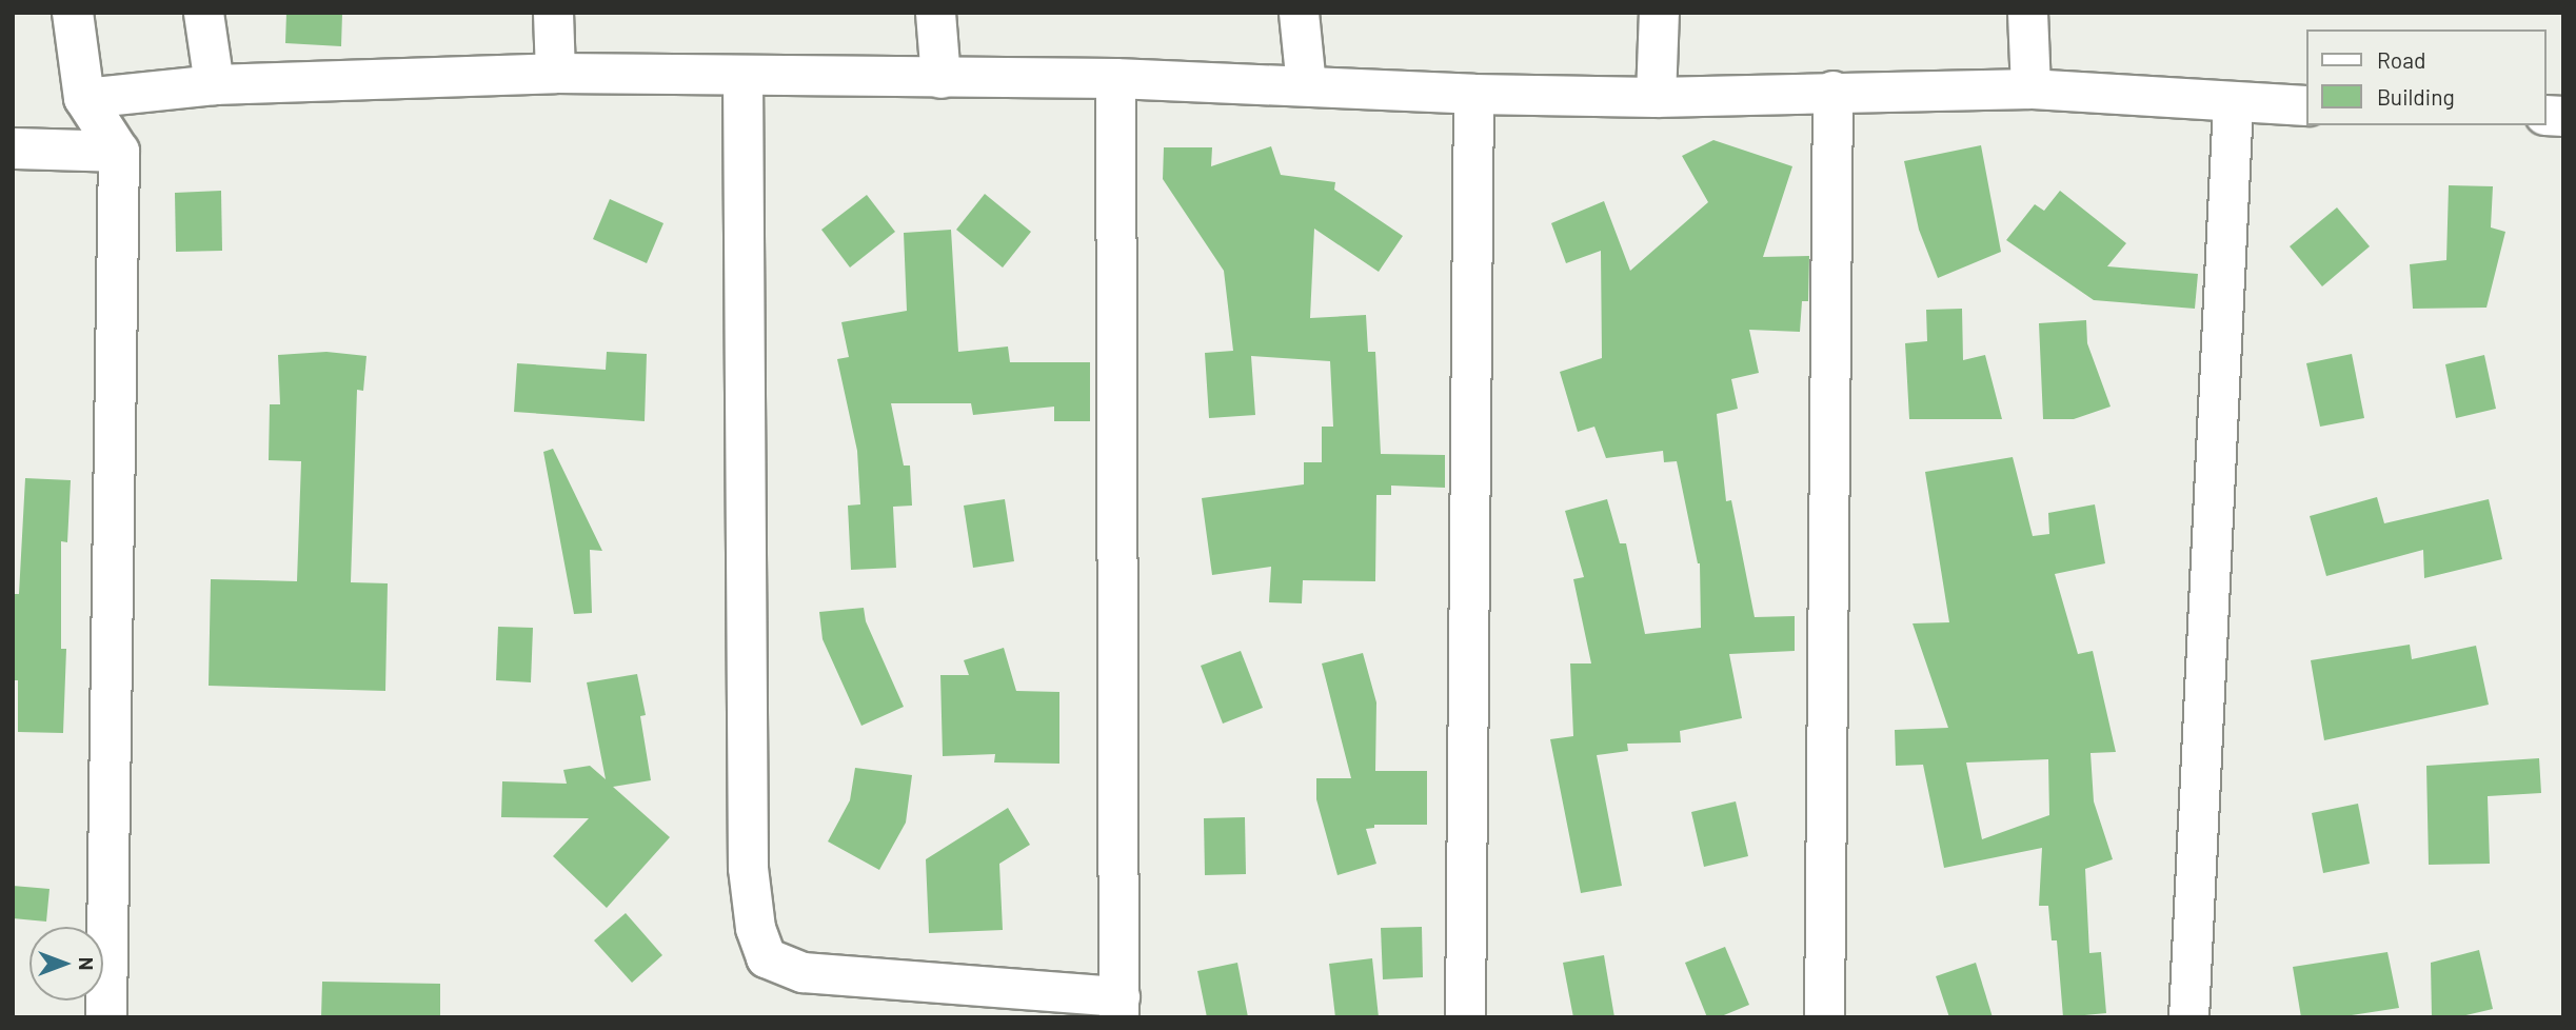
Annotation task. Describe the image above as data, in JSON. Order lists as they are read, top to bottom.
{
  "legend": ["Road", "Building"],
  "north": "right"
}
